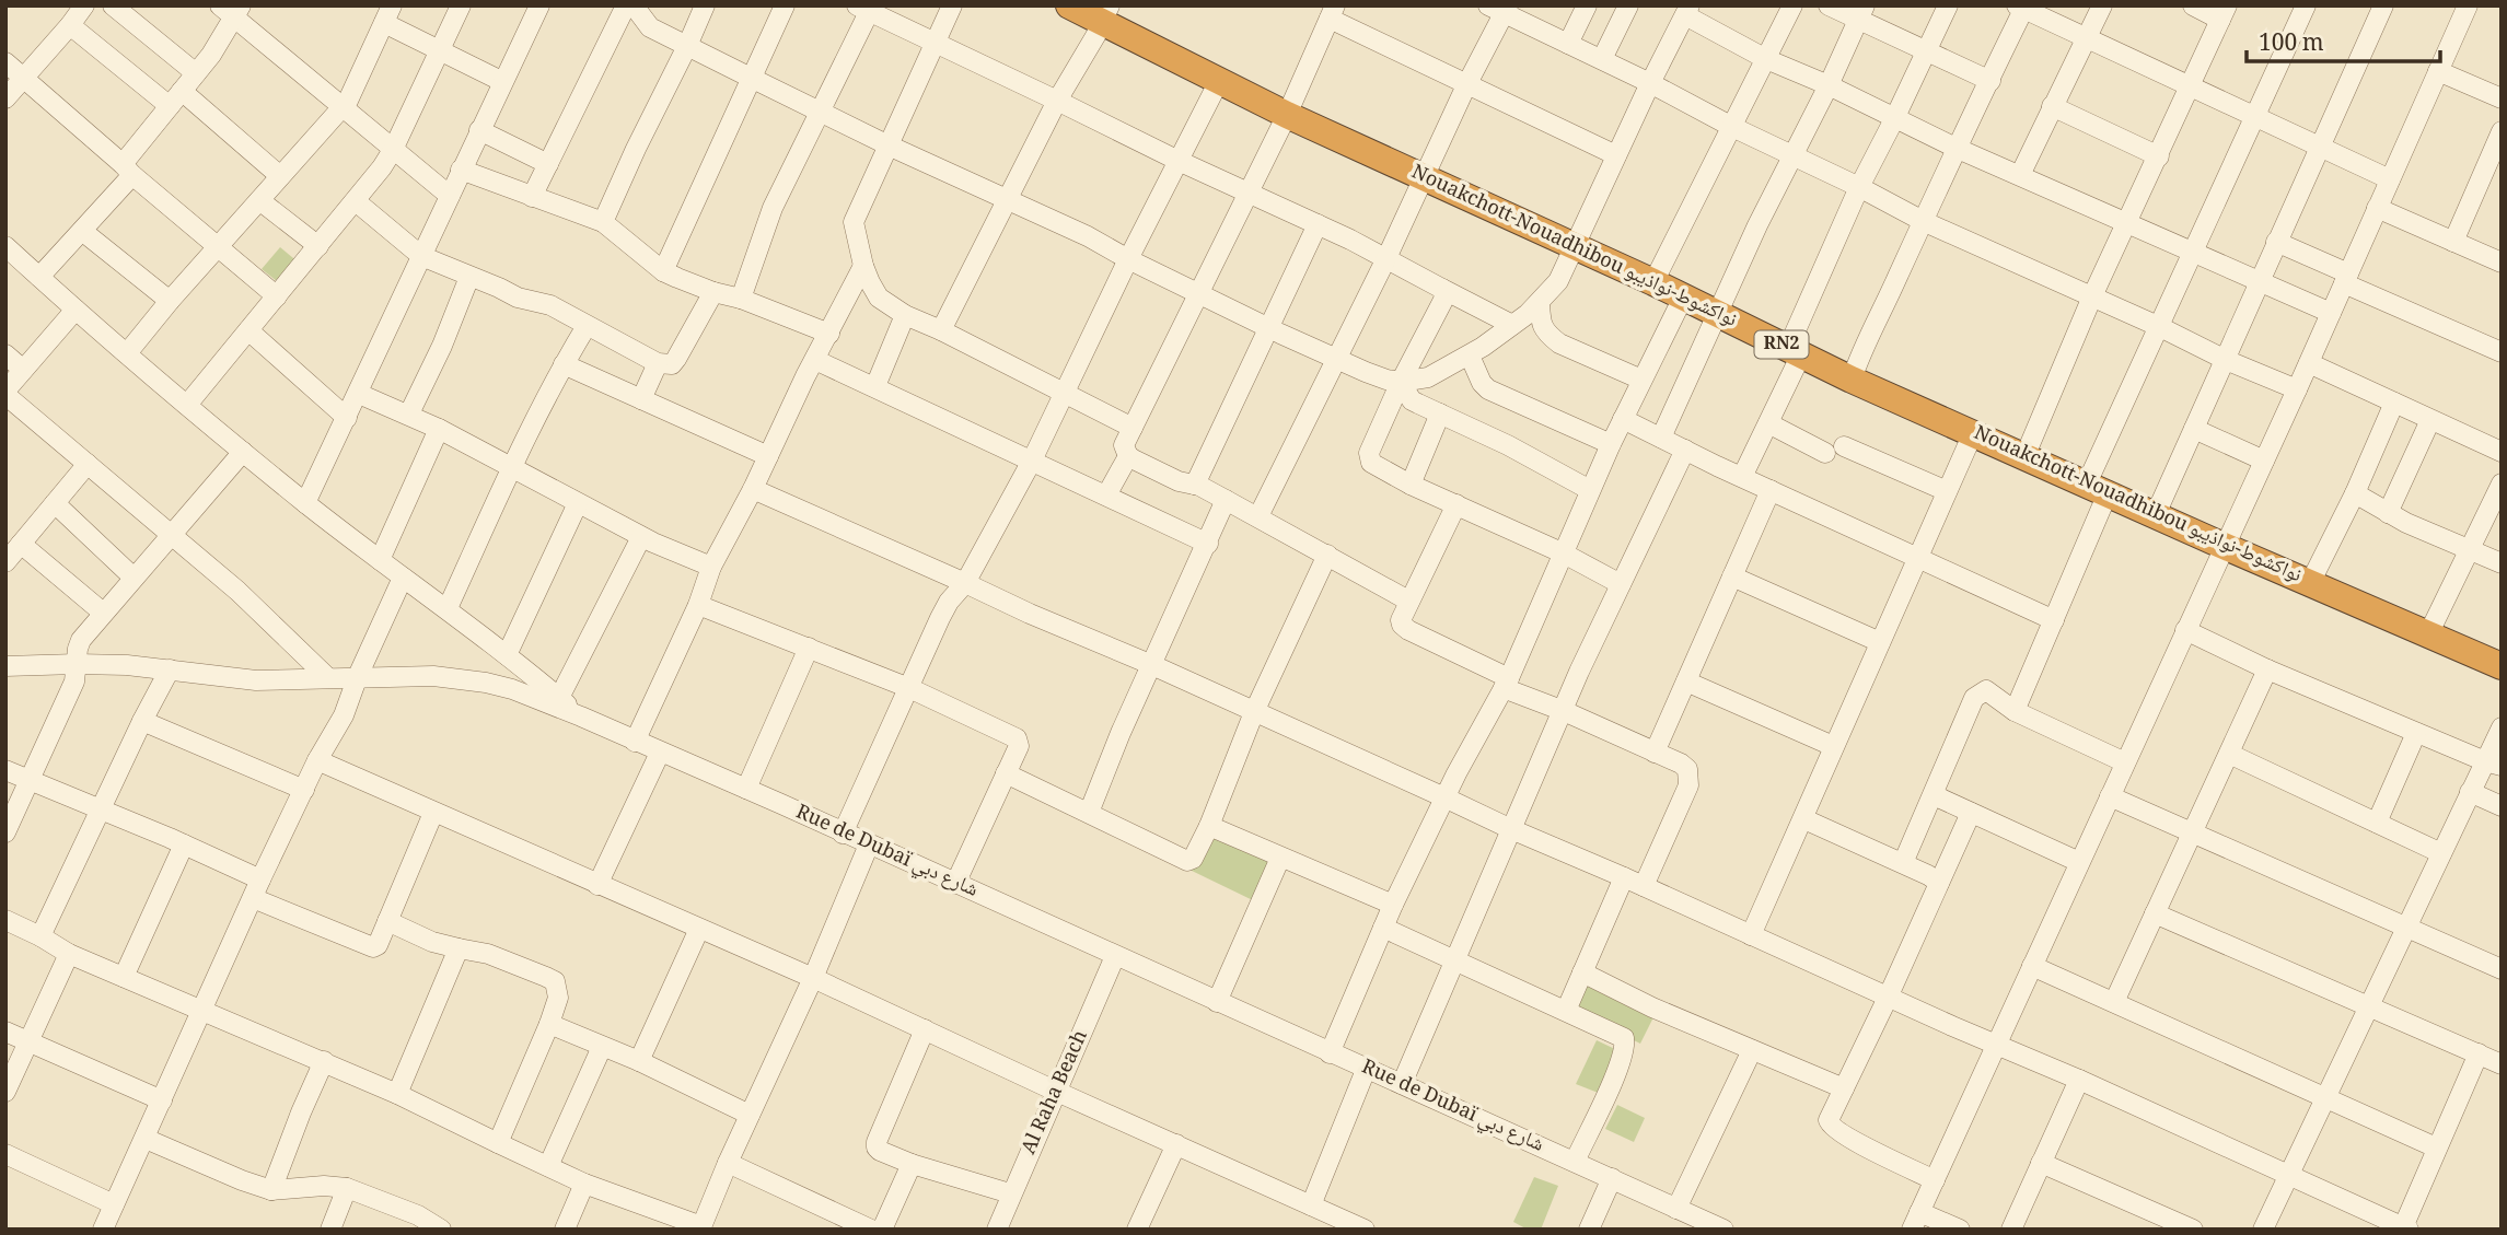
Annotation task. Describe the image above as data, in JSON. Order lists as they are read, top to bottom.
{
  "streets": {
    "highway": ["Nouakchott-Nouadhibou نواكشوط-نواذيبو", "RN2"],
    "street": ["Rue de Dubaï شارع دبي", "Al Raha Beach"]
  },
  "crossings": [
    ["Rue de Dubaï شارع دبي", "Al Raha Beach"]
  ],
  "scale_bar": "100 m"
}
